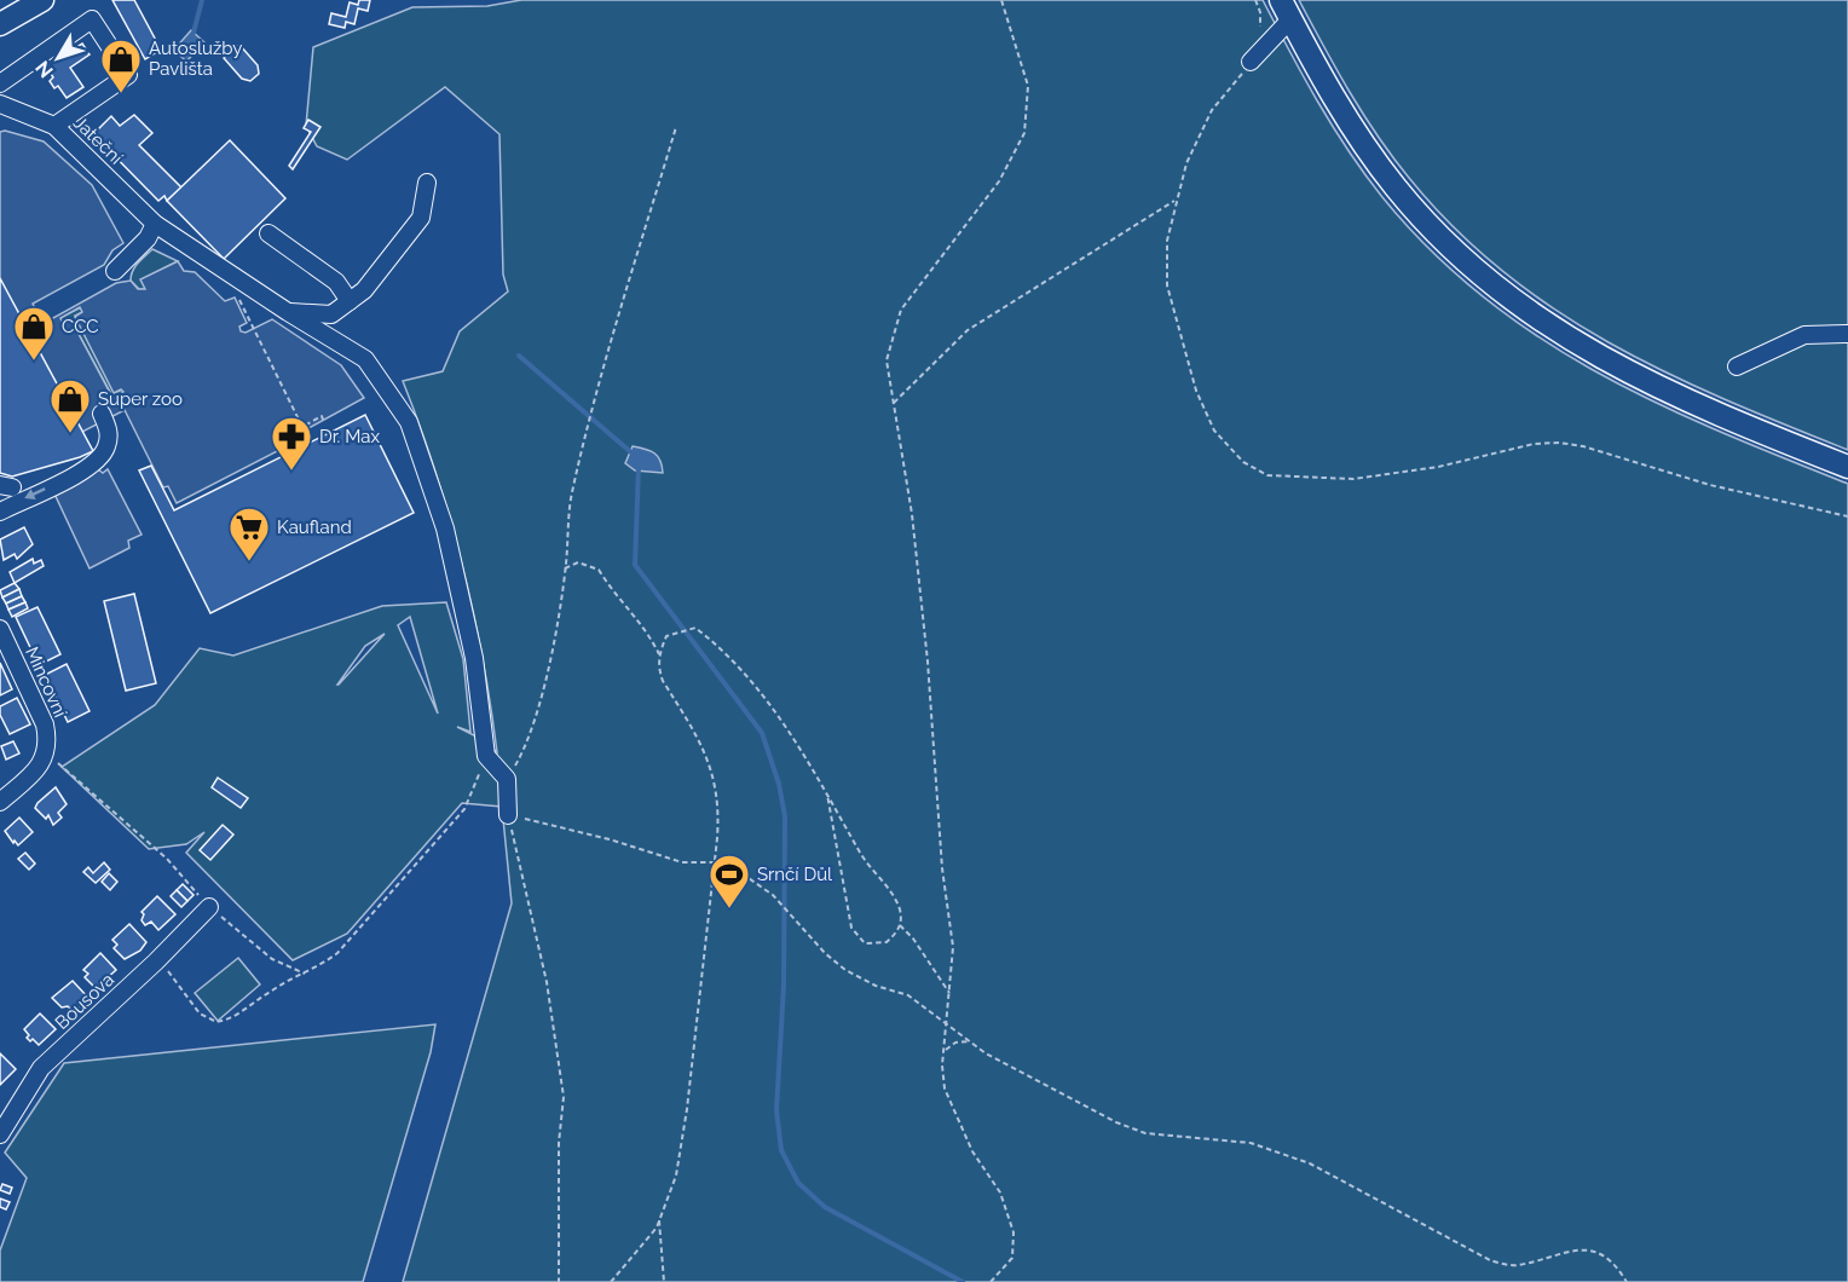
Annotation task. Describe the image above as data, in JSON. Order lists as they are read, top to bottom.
{
  "streets": {
    "street": ["Jateční", "Mincovní", "Bousova"]
  },
  "places": {
    "shop": ["Autoslužby Pavlišta", "CCC", "Super zoo"],
    "pharmacy": ["Dr. Max"],
    "supermarket": ["Kaufland"],
    "sports": ["Srnčí Důl"]
  },
  "north": "bottom left"
}
